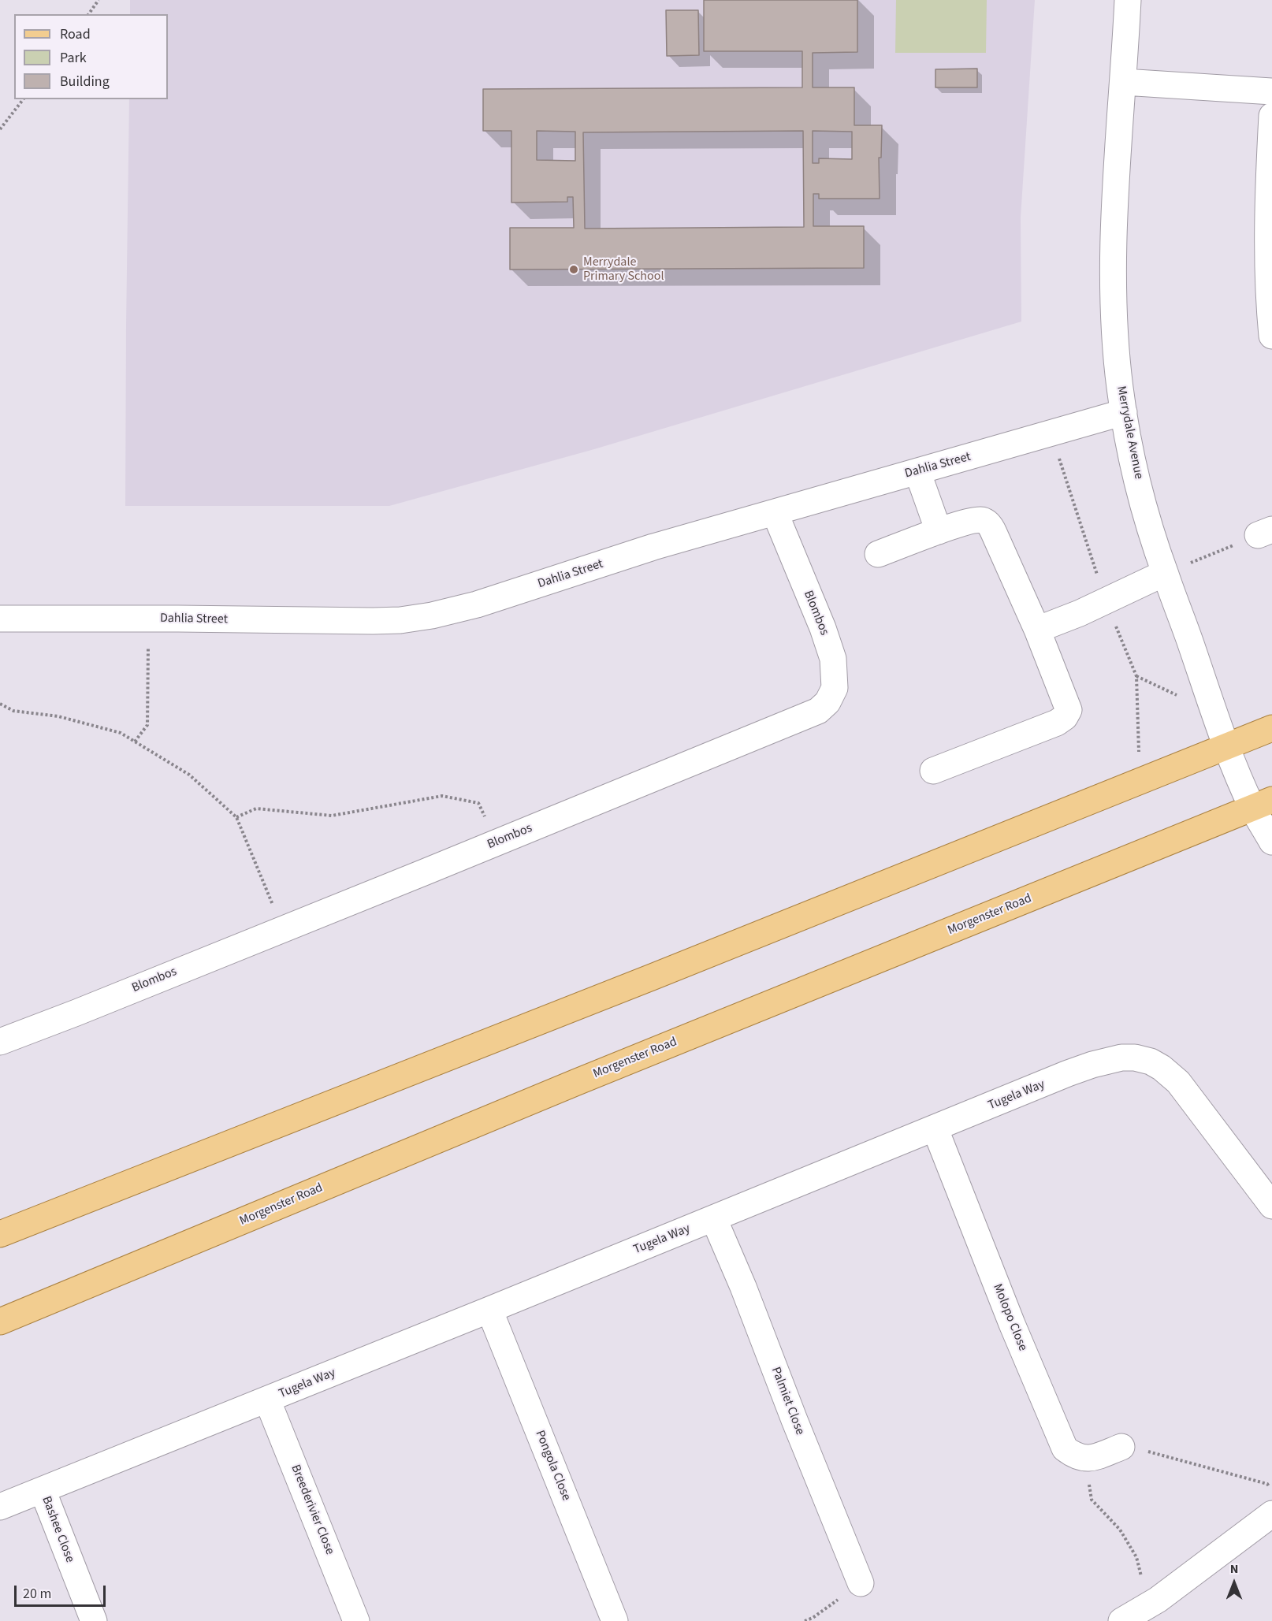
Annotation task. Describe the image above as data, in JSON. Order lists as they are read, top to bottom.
{
  "streets": {
    "main road": ["Morgenster Road"],
    "street": [
      "Merrydale Avenue",
      "Dahlia Street",
      "Blombos",
      "Tugela Way",
      "Molopo Close",
      "Palmiet Close",
      "Pongola Close",
      "Breederivier Close",
      "Bashee Close"
    ]
  },
  "crossings": [
    ["Merrydale Avenue", "Dahlia Street"],
    ["Merrydale Avenue", "Morgenster Road"],
    ["Dahlia Street", "Blombos"],
    ["Tugela Way", "Molopo Close"],
    ["Tugela Way", "Palmiet Close"],
    ["Tugela Way", "Pongola Close"],
    ["Tugela Way", "Breederivier Close"],
    ["Tugela Way", "Bashee Close"]
  ],
  "places": ["Merrydale Primary School"],
  "legend": ["Road", "Park", "Building"],
  "scale_bar": "20 m",
  "north": "top"
}
